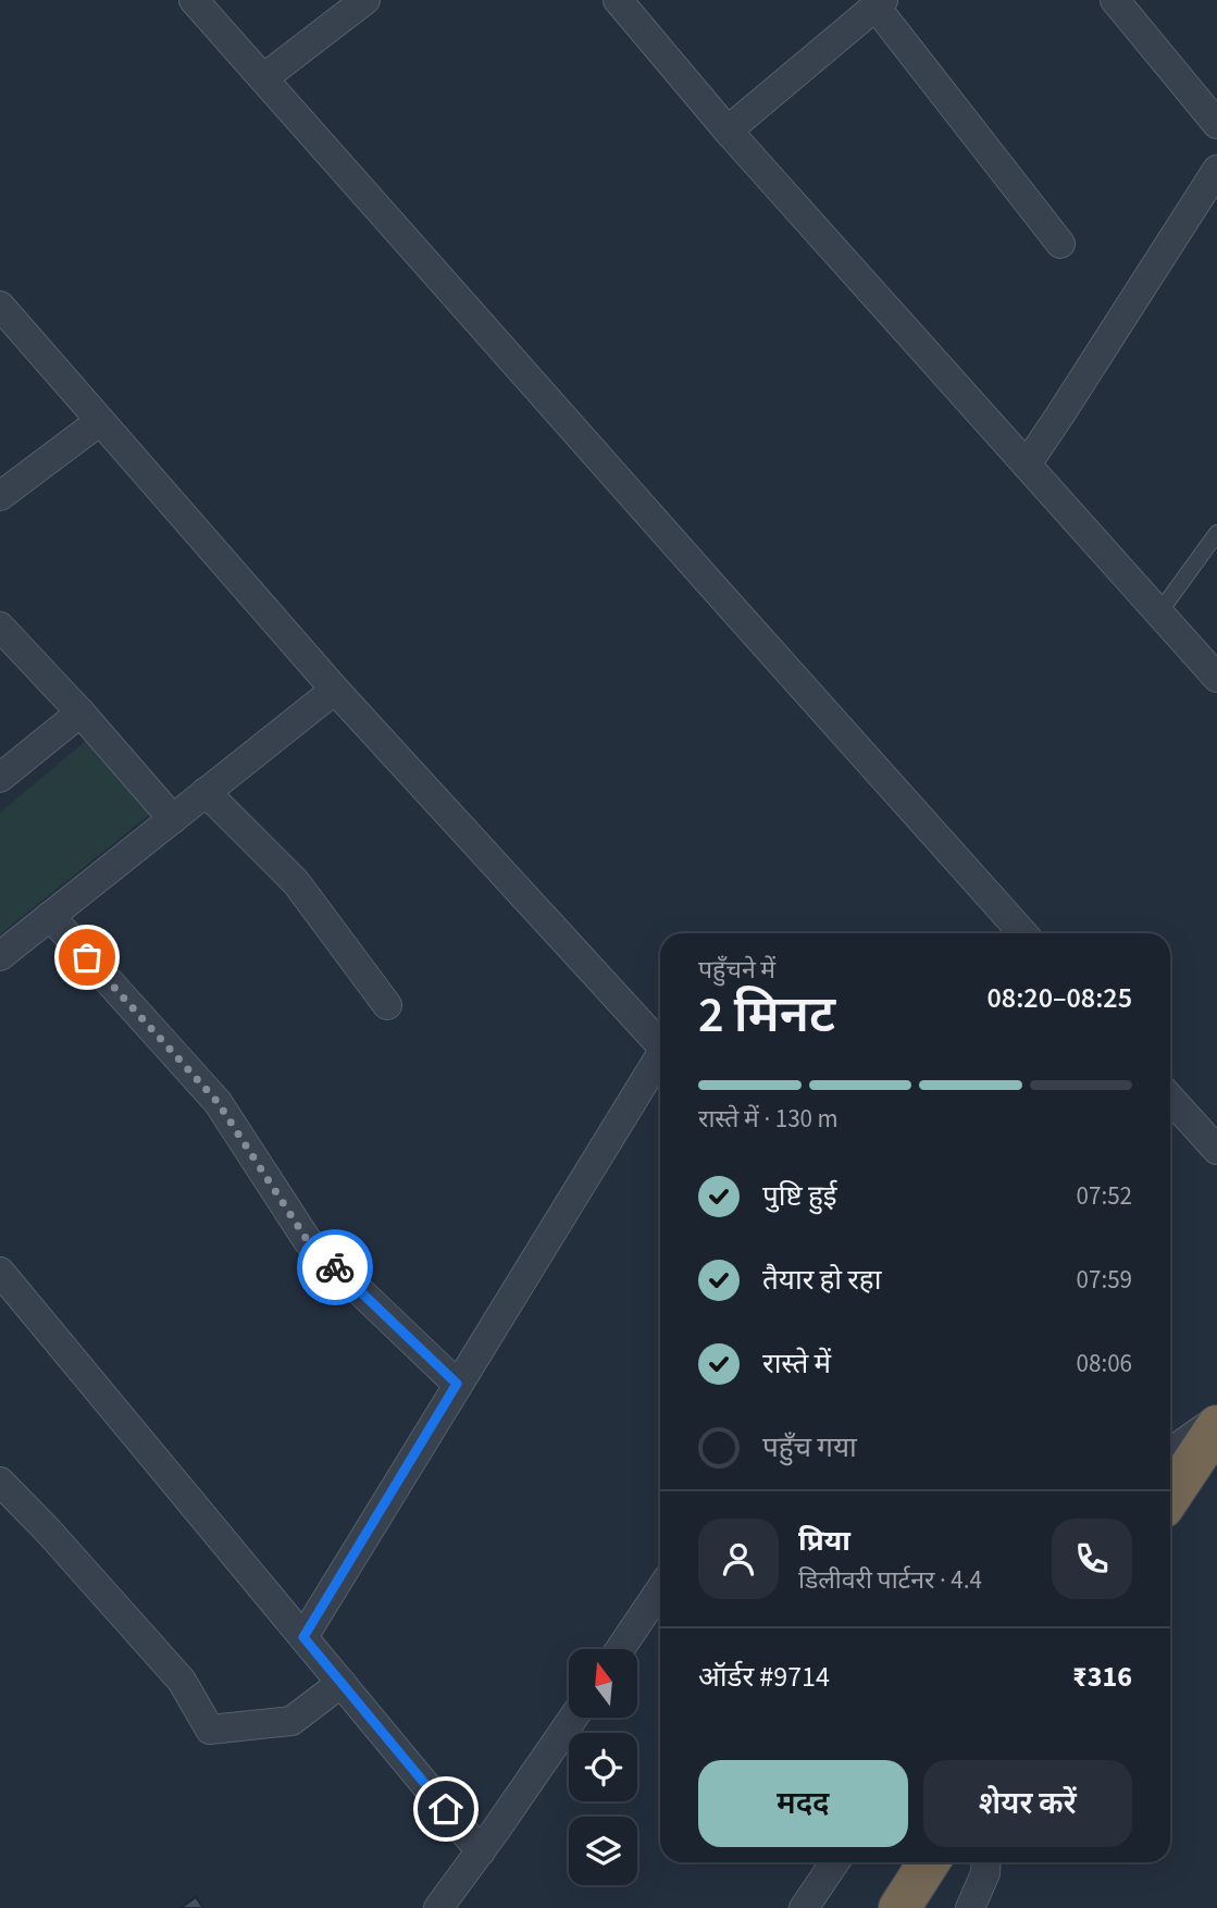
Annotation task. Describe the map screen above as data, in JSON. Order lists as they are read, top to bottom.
{
  "north": "top",
  "page": {
    "heading": ["2 मिनट", "पहुँचने में", "08:20–08:25"],
    "panel": [
      "प्रिया",
      "डिलीवरी पार्टनर · 4.4",
      "ऑर्डर #9714",
      "₹316"
    ],
    "bar": "रास्ते में · 130 m",
    "list": [
      ["पुष्टि हुई", "07:52"],
      ["तैयार हो रहा", "07:59"],
      ["रास्ते में", "08:06"],
      "पहुँच गया"
    ],
    "buttons": ["मदद", "शेयर करें"]
  }
}
